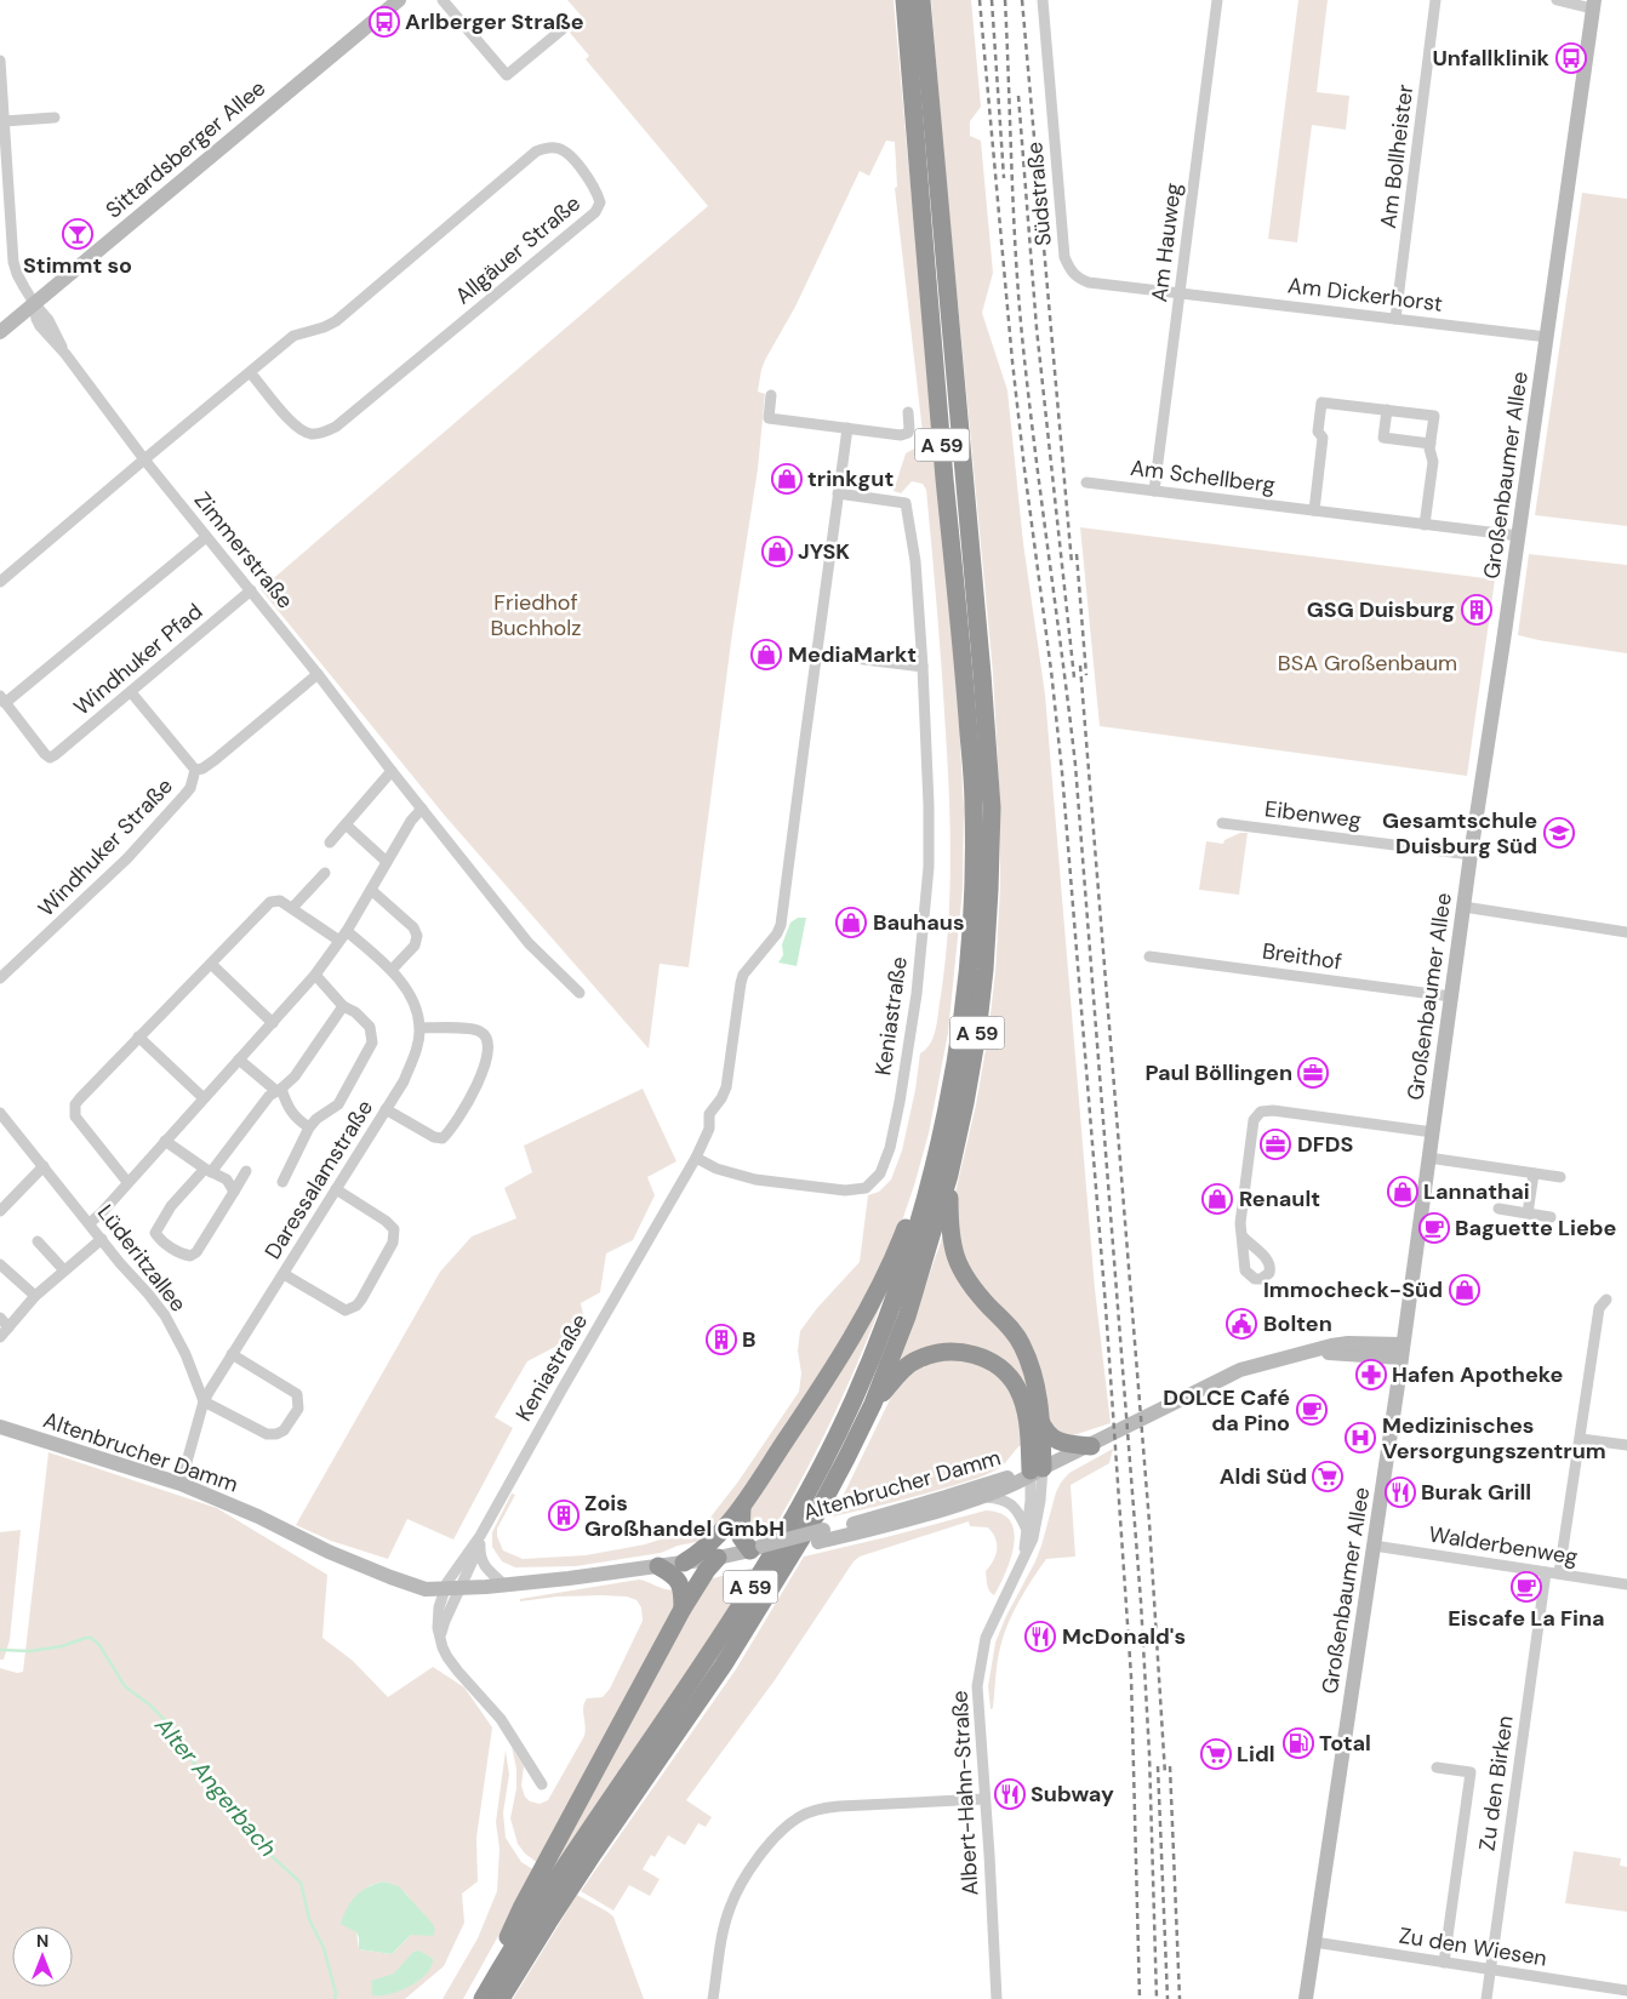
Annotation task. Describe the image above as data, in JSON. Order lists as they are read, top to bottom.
{
  "streets": {
    "highway": ["A 59"],
    "main road": ["Sittardsberger Allee", "Großenbaumer Allee", "Altenbrucher Damm"],
    "street": [
      "Am Bollheister",
      "Südstraße",
      "Am Hauweg",
      "Allgäuer Straße",
      "Am Dickerhorst",
      "Am Schellberg",
      "Zimmerstraße",
      "Windhuker Pfad",
      "Eibenweg",
      "Windhuker Straße",
      "Breithof",
      "Keniastraße",
      "Daressalamstraße",
      "Lüderitzallee",
      "Walderbenweg",
      "Zu den Birken",
      "Albert-Hahn-Straße",
      "Zu den Wiesen"
    ]
  },
  "crossings": [
    ["Sittardsberger Allee", "Zimmerstraße"],
    ["Am Bollheister", "Am Dickerhorst"],
    ["Südstraße", "Am Hauweg"],
    ["Südstraße", "Am Dickerhorst"],
    ["Am Hauweg", "Am Dickerhorst"],
    ["Am Hauweg", "Am Schellberg"],
    ["Allgäuer Straße", "Zimmerstraße"],
    ["Am Dickerhorst", "Großenbaumer Allee"],
    ["Großenbaumer Allee", "Am Schellberg"],
    ["Großenbaumer Allee", "Eibenweg"],
    ["Großenbaumer Allee", "Breithof"],
    ["Großenbaumer Allee", "Altenbrucher Damm"],
    ["Großenbaumer Allee", "Walderbenweg"],
    ["Großenbaumer Allee", "Zu den Wiesen"],
    ["Zimmerstraße", "Windhuker Pfad"],
    ["Zimmerstraße", "Windhuker Straße"],
    ["Keniastraße", "Altenbrucher Damm"],
    ["Daressalamstraße", "Lüderitzallee"],
    ["Altenbrucher Damm", "Albert-Hahn-Straße"],
    ["Walderbenweg", "Zu den Birken"],
    ["Zu den Birken", "Zu den Wiesen"]
  ],
  "water": ["Alter Angerbach"],
  "parks": ["Friedhof Buchholz", "BSA Großenbaum"],
  "places": {
    "bus stop": ["Arlberger Straße", "Unfallklinik"],
    "bar": ["Stimmt so"],
    "shop": [
      "trinkgut",
      "JYSK",
      "MediaMarkt",
      "Bauhaus",
      "Lannathai",
      "Renault",
      "Immocheck-Süd"
    ],
    "building": ["GSG Duisburg", "B", "Zois Großhandel GmbH"],
    "school or university": ["Gesamtschule Duisburg Süd"],
    "office": ["Paul Böllingen", "DFDS"],
    "cafe": ["Baguette Liebe", "DOLCE Café da Pino", "Eiscafe La Fina"],
    "public building": ["Bolten"],
    "pharmacy": ["Hafen Apotheke"],
    "hospital": ["Medizinisches Versorgungszentrum"],
    "supermarket": ["Aldi Süd", "Lidl"],
    "restaurant": ["Burak Grill", "McDonald's", "Subway"],
    "fuel station": ["Total"]
  },
  "north": "top"
}
